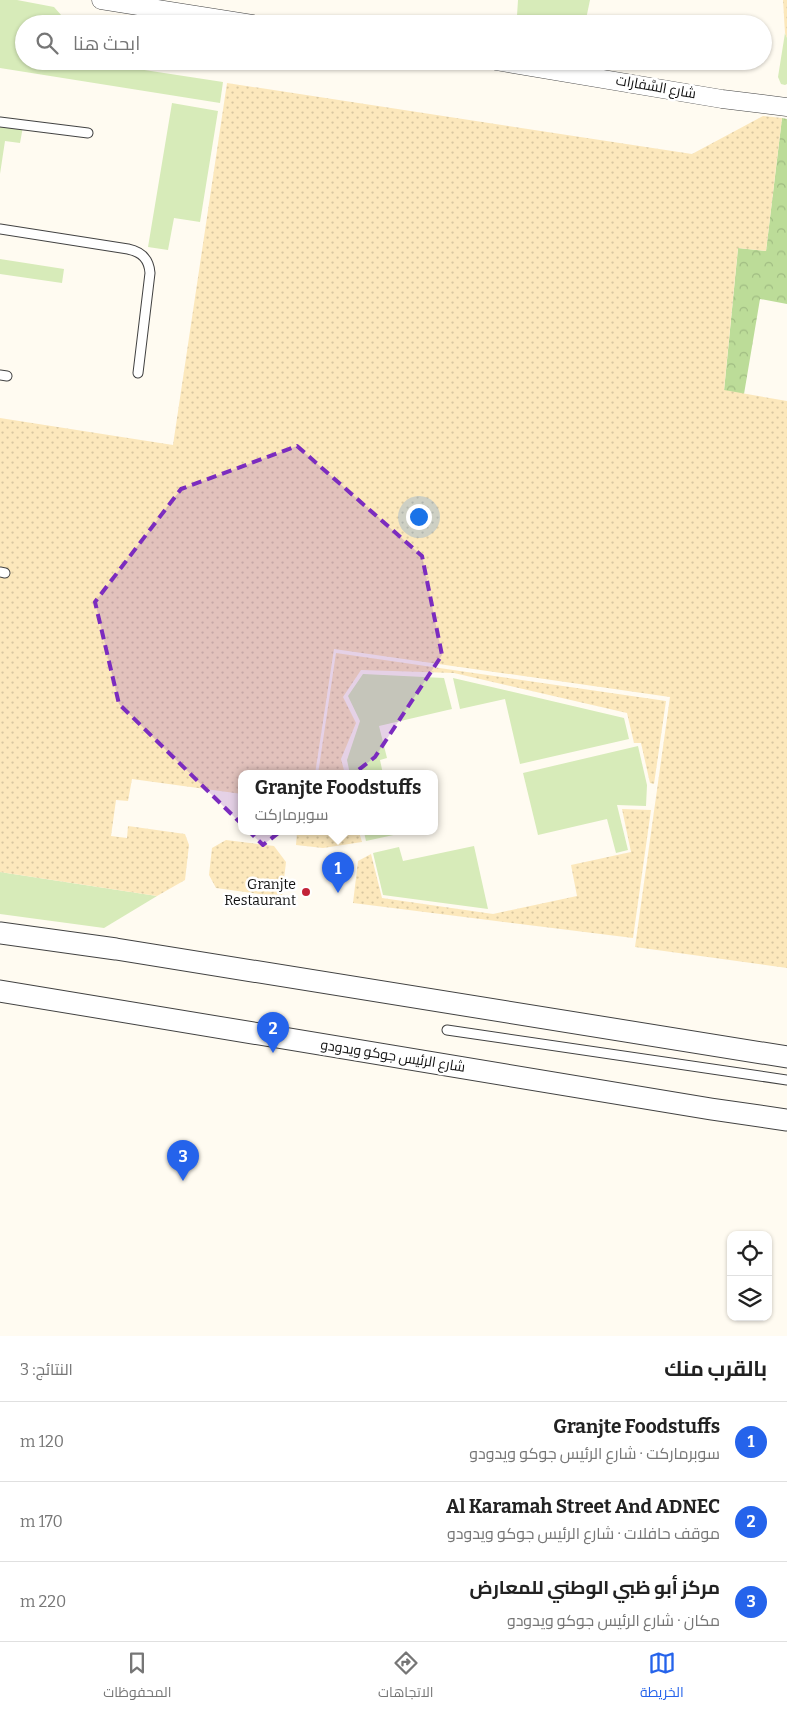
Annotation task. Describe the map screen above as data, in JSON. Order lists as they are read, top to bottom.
{
  "streets": {
    "street": ["شارع السَّفارات", "شارع الرئيس جوكو ويدودو"]
  },
  "places": ["Granjte Restaurant"],
  "page": {
    "search": "ابحث هنا",
    "popup": ["Granjte Foodstuffs", "سوبرماركت"],
    "pins": ["1", "2", "3"],
    "heading": ["بالقرب منك", "النتائج: 3"],
    "list": [
      {
        "mark": "1",
        "name": "Granjte Foodstuffs",
        "note": "سوبرماركت · شارع الرئيس جوكو ويدودو",
        "value": "120 m"
      },
      {
        "mark": "2",
        "name": "Al Karamah Street And ADNEC",
        "note": "موقف حافلات · شارع الرئيس جوكو ويدودو",
        "value": "170 m"
      },
      {
        "mark": "3",
        "name": "مركز أبو ظبي الوطني للمعارض",
        "note": "مكان · شارع الرئيس جوكو ويدودو",
        "value": "220 m"
      }
    ],
    "nav": ["الخريطة", "الاتجاهات", "المحفوظات"]
  }
}
